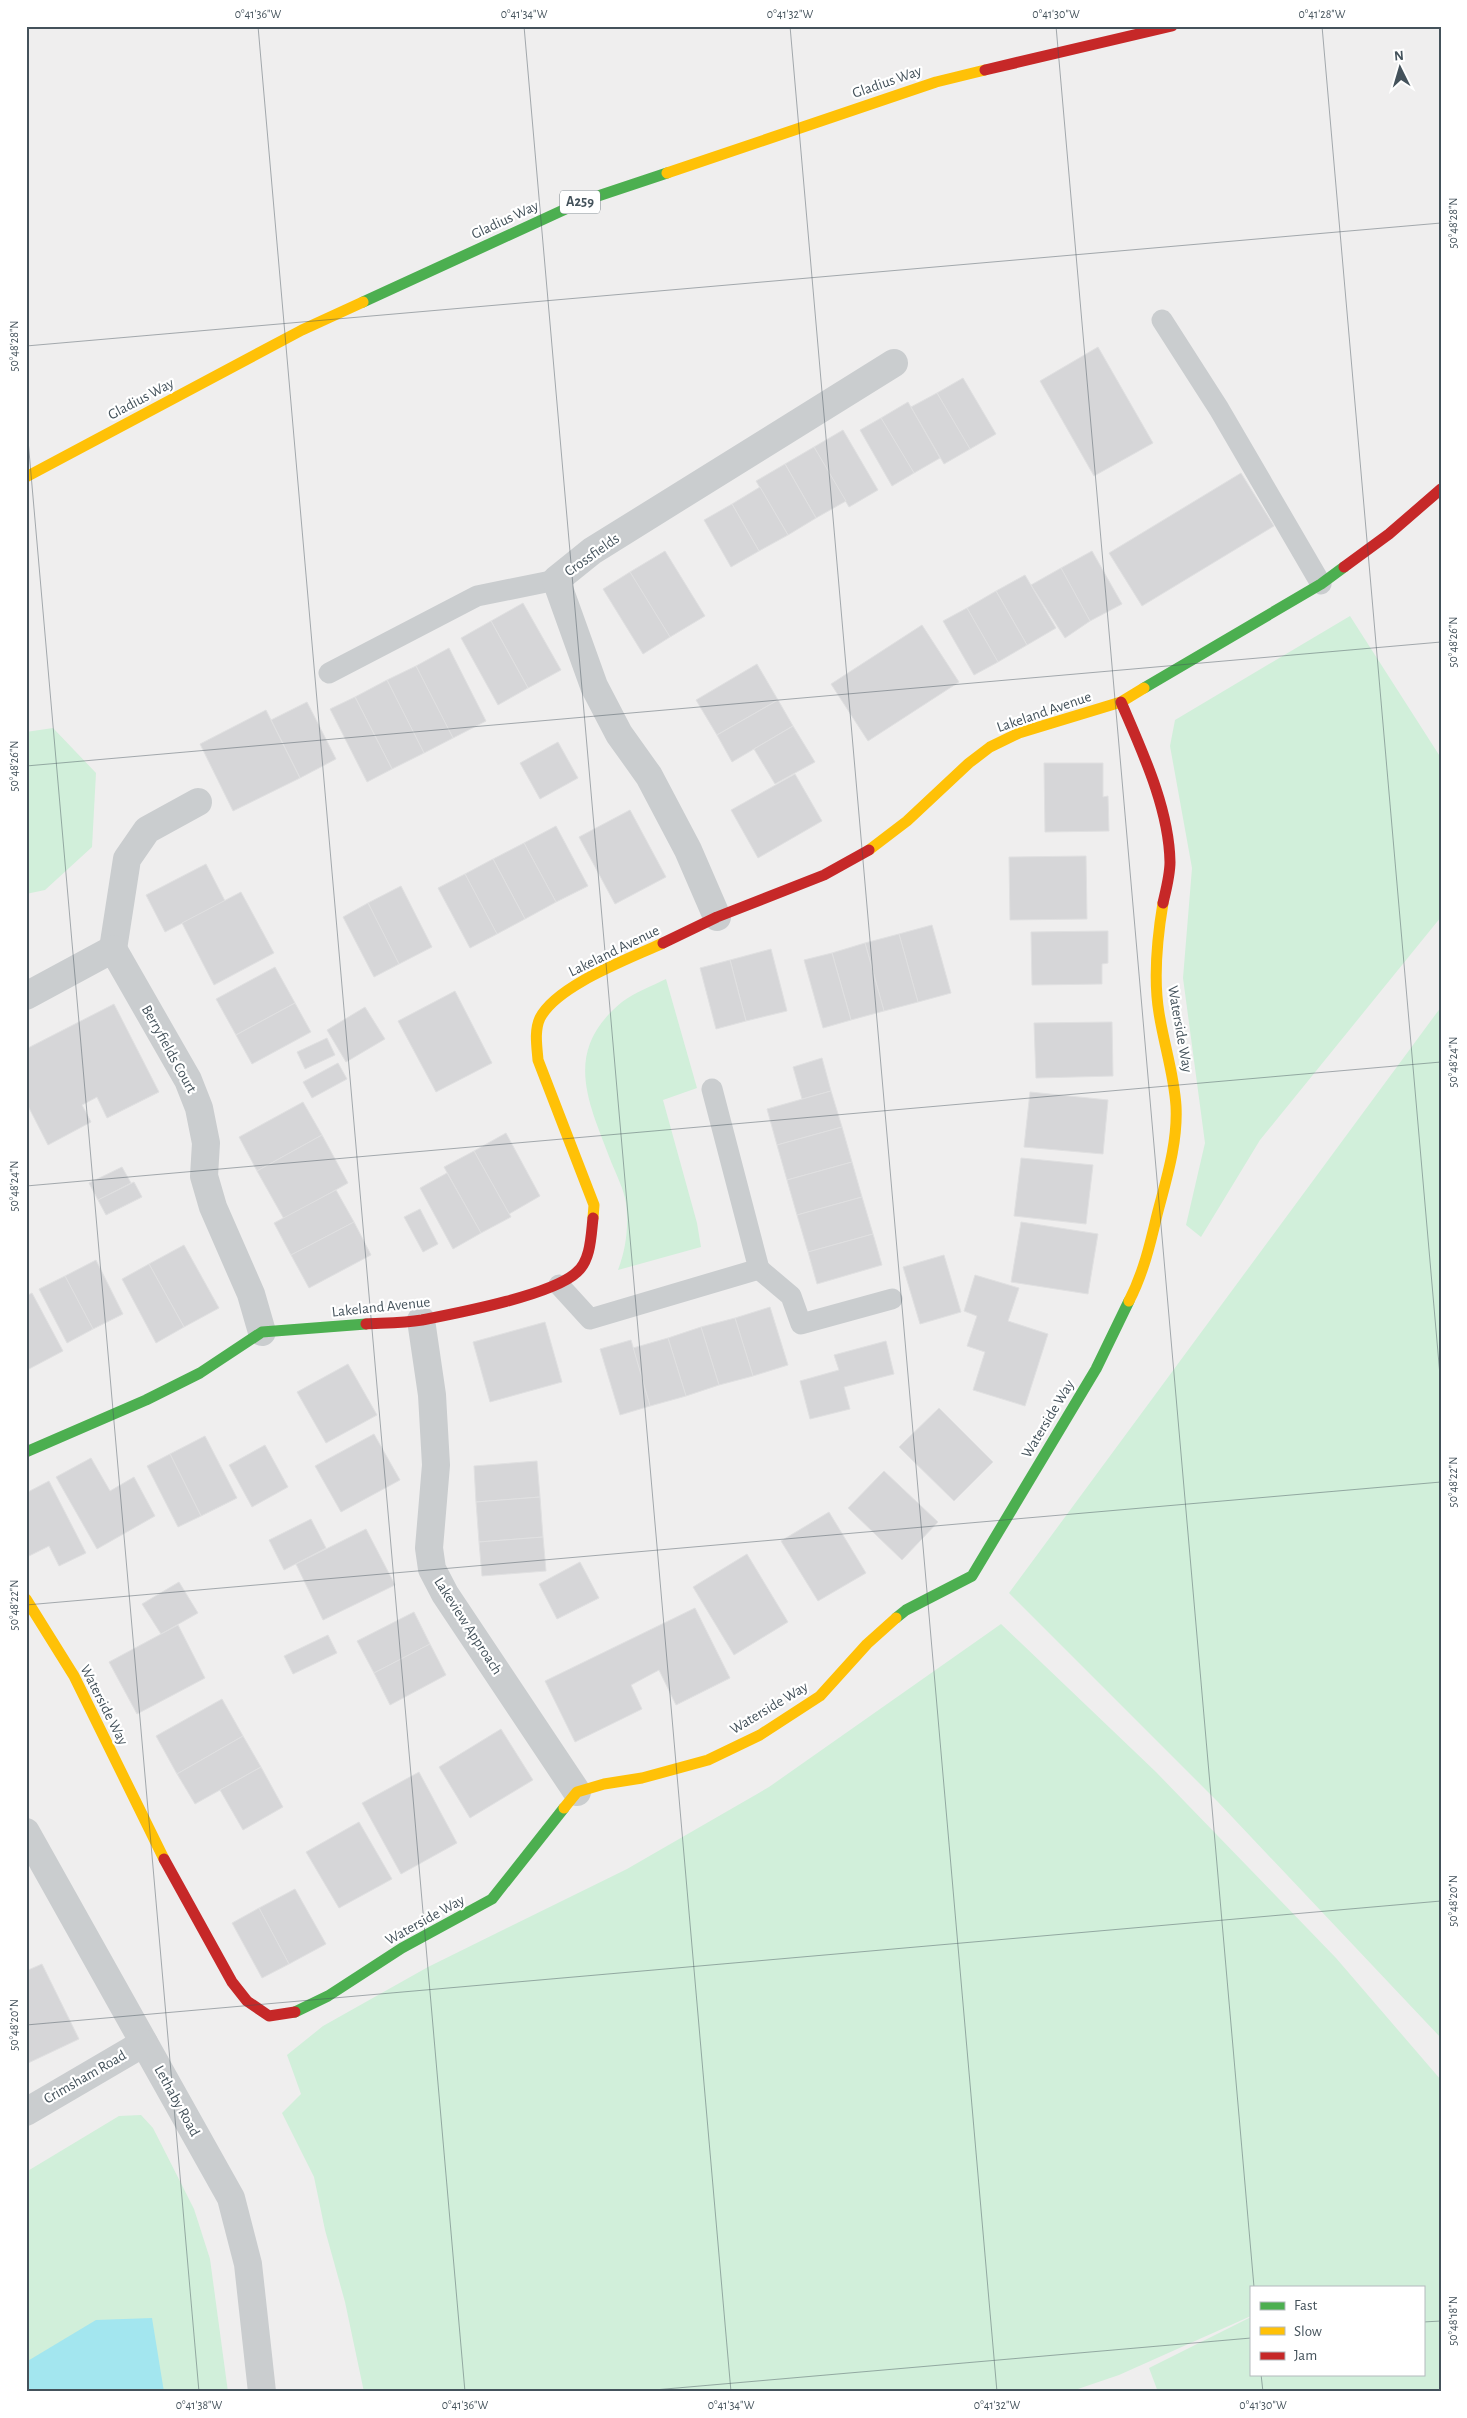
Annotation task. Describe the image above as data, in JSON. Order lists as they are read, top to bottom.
{
  "streets": {
    "main road": [
      "Gladius Way",
      "A259",
      "Lakeland Avenue",
      "Waterside Way"
    ],
    "street": [
      "Crossfields",
      "Berryfields Court",
      "Lakeview Approach",
      "Crimsham Road",
      "Lethaby Road"
    ]
  },
  "crossings": [
    ["Crossfields", "Lakeland Avenue"],
    ["Lakeland Avenue", "Waterside Way"],
    ["Lakeland Avenue", "Berryfields Court"],
    ["Lakeland Avenue", "Lakeview Approach"],
    ["Waterside Way", "Lakeview Approach"],
    ["Crimsham Road", "Lethaby Road"]
  ],
  "legend": ["Fast", "Slow", "Jam"],
  "north": "top",
  "coordinates": [
    "0°41'36\"W",
    "0°41'34\"W",
    "0°41'32\"W",
    "0°41'30\"W",
    "0°41'28\"W",
    "50°48'28\"N",
    "50°48'26\"N",
    "50°48'24\"N",
    "50°48'22\"N",
    "50°48'20\"N",
    "50°48'18\"N",
    "0°41'38\"W"
  ]
}
